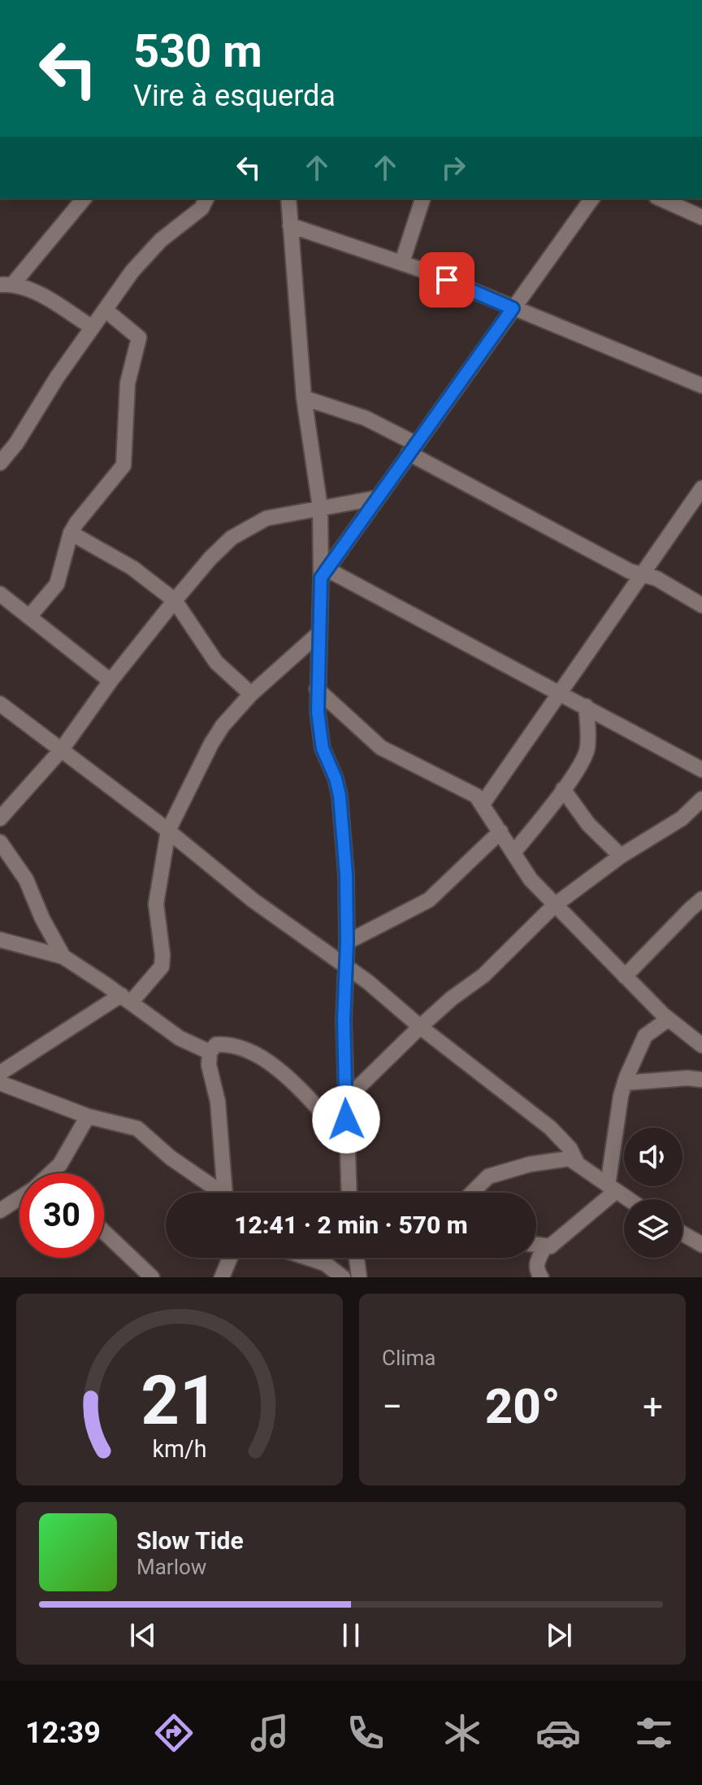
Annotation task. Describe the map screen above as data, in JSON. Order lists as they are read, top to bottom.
{
  "page": {
    "turn": ["530 m", "Vire à esquerda"],
    "limit": "30",
    "trip": "12:41 · 2 min · 570 m",
    "tile": "Clima",
    "heat": ["−", "20°", "+"],
    "song": ["Slow Tide", "Marlow"],
    "tabs": "12:39",
    "gauge": ["21", "km/h"]
  }
}
